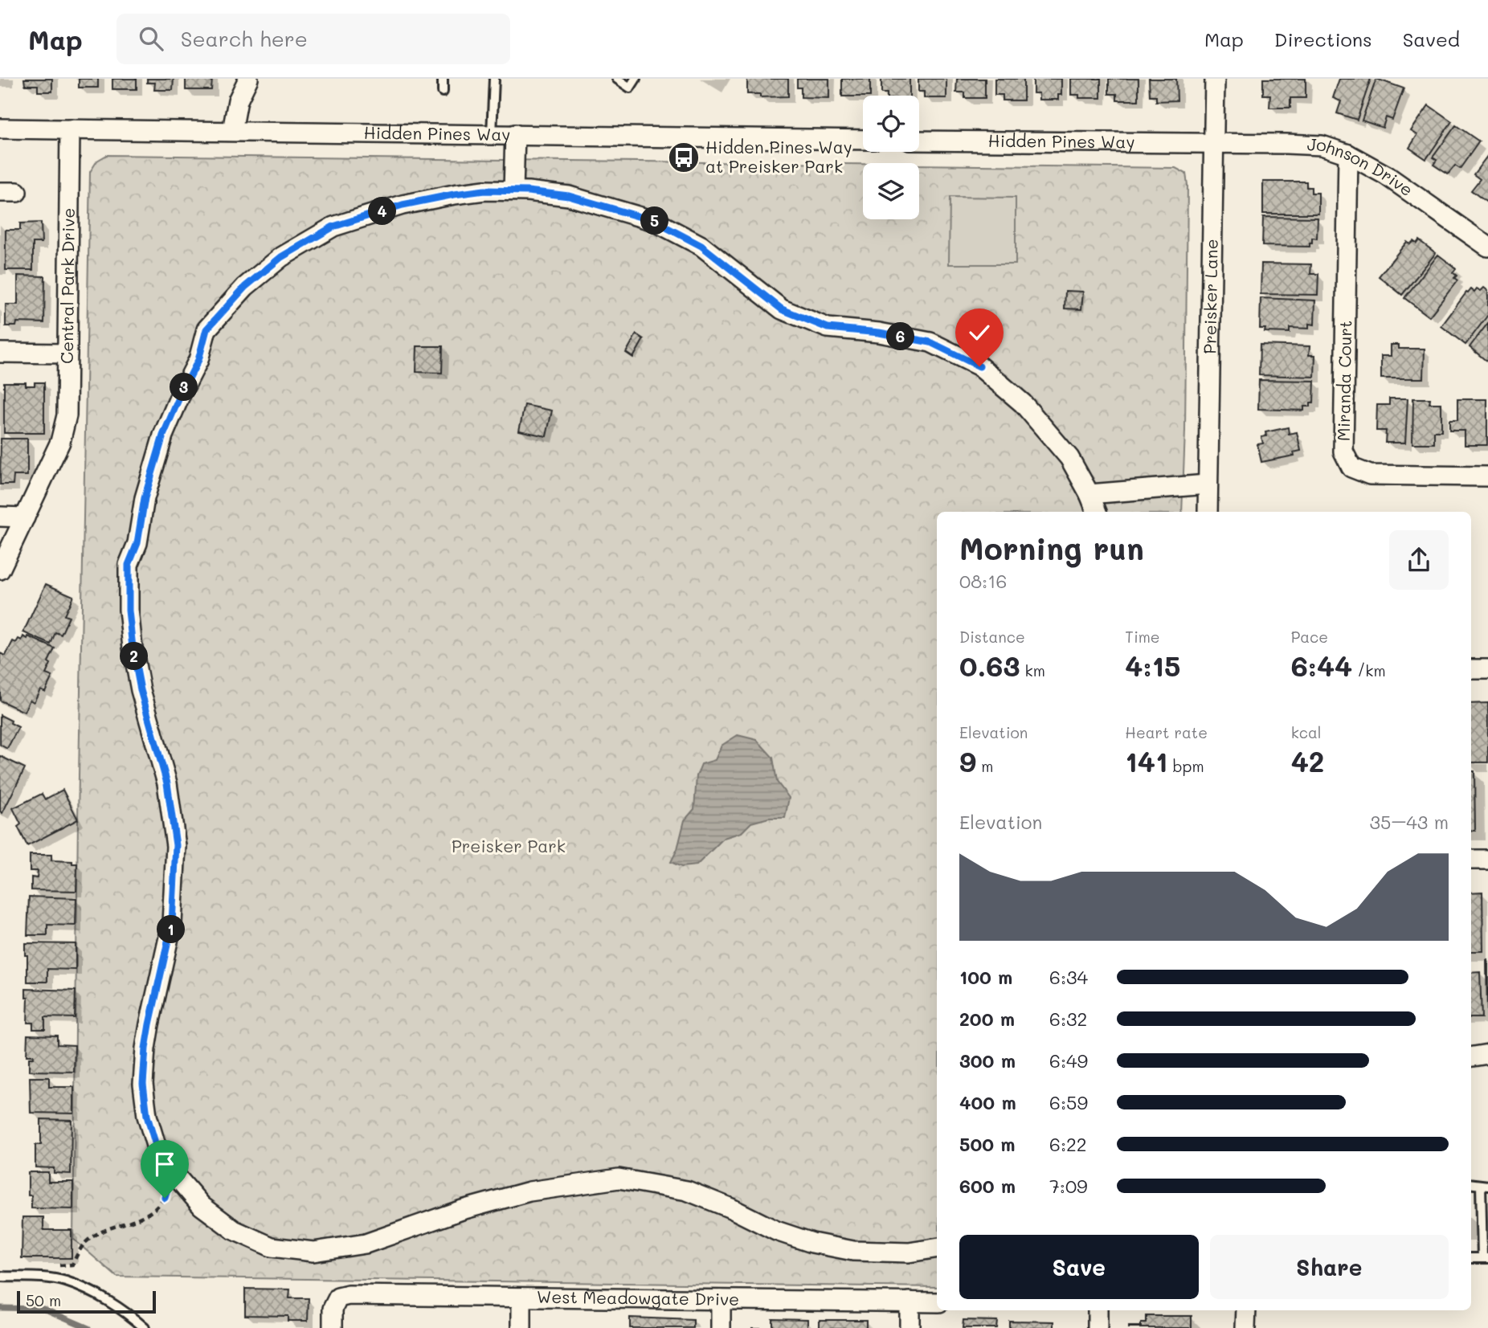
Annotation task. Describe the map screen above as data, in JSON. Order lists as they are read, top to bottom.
{
  "streets": {
    "street": [
      "Hidden Pines Way",
      "Johnson Drive",
      "Central Park Drive",
      "Preisker Lane",
      "Miranda Court",
      "West Meadowgate Drive"
    ]
  },
  "crossings": [
    ["Hidden Pines Way", "Johnson Drive"],
    ["Hidden Pines Way", "Central Park Drive"],
    ["Hidden Pines Way", "Preisker Lane"],
    ["Johnson Drive", "Preisker Lane"],
    ["Johnson Drive", "Miranda Court"]
  ],
  "parks": ["Preisker Park"],
  "places": {
    "bus stop": ["Hidden Pines Way at Preisker Park"]
  },
  "scale_bar": "50 m",
  "page": {
    "header": "Map",
    "search": "Search here",
    "nav": ["Map", "Directions", "Saved"],
    "pins": [
      "4",
      "5",
      "6",
      "3",
      "2",
      "1"
    ],
    "heading": ["Morning run", "08:16"],
    "stats": [
      ["Distance", "0.63 km"],
      ["Time", "4:15"],
      ["Pace", "6:44 /km"],
      ["Elevation", "9 m"],
      ["Heart rate", "141 bpm"],
      ["kcal", "42"]
    ],
    "chart": ["Elevation", "35–43 m"],
    "list": [
      {
        "name": "100 m",
        "note": "6:34"
      },
      {
        "name": "200 m",
        "note": "6:32"
      },
      {
        "name": "300 m",
        "note": "6:49"
      },
      {
        "name": "400 m",
        "note": "6:59"
      },
      {
        "name": "500 m",
        "note": "6:22"
      },
      {
        "name": "600 m",
        "note": "7:09"
      }
    ],
    "buttons": ["Save", "Share"],
    "scale": "50 m"
  }
}
